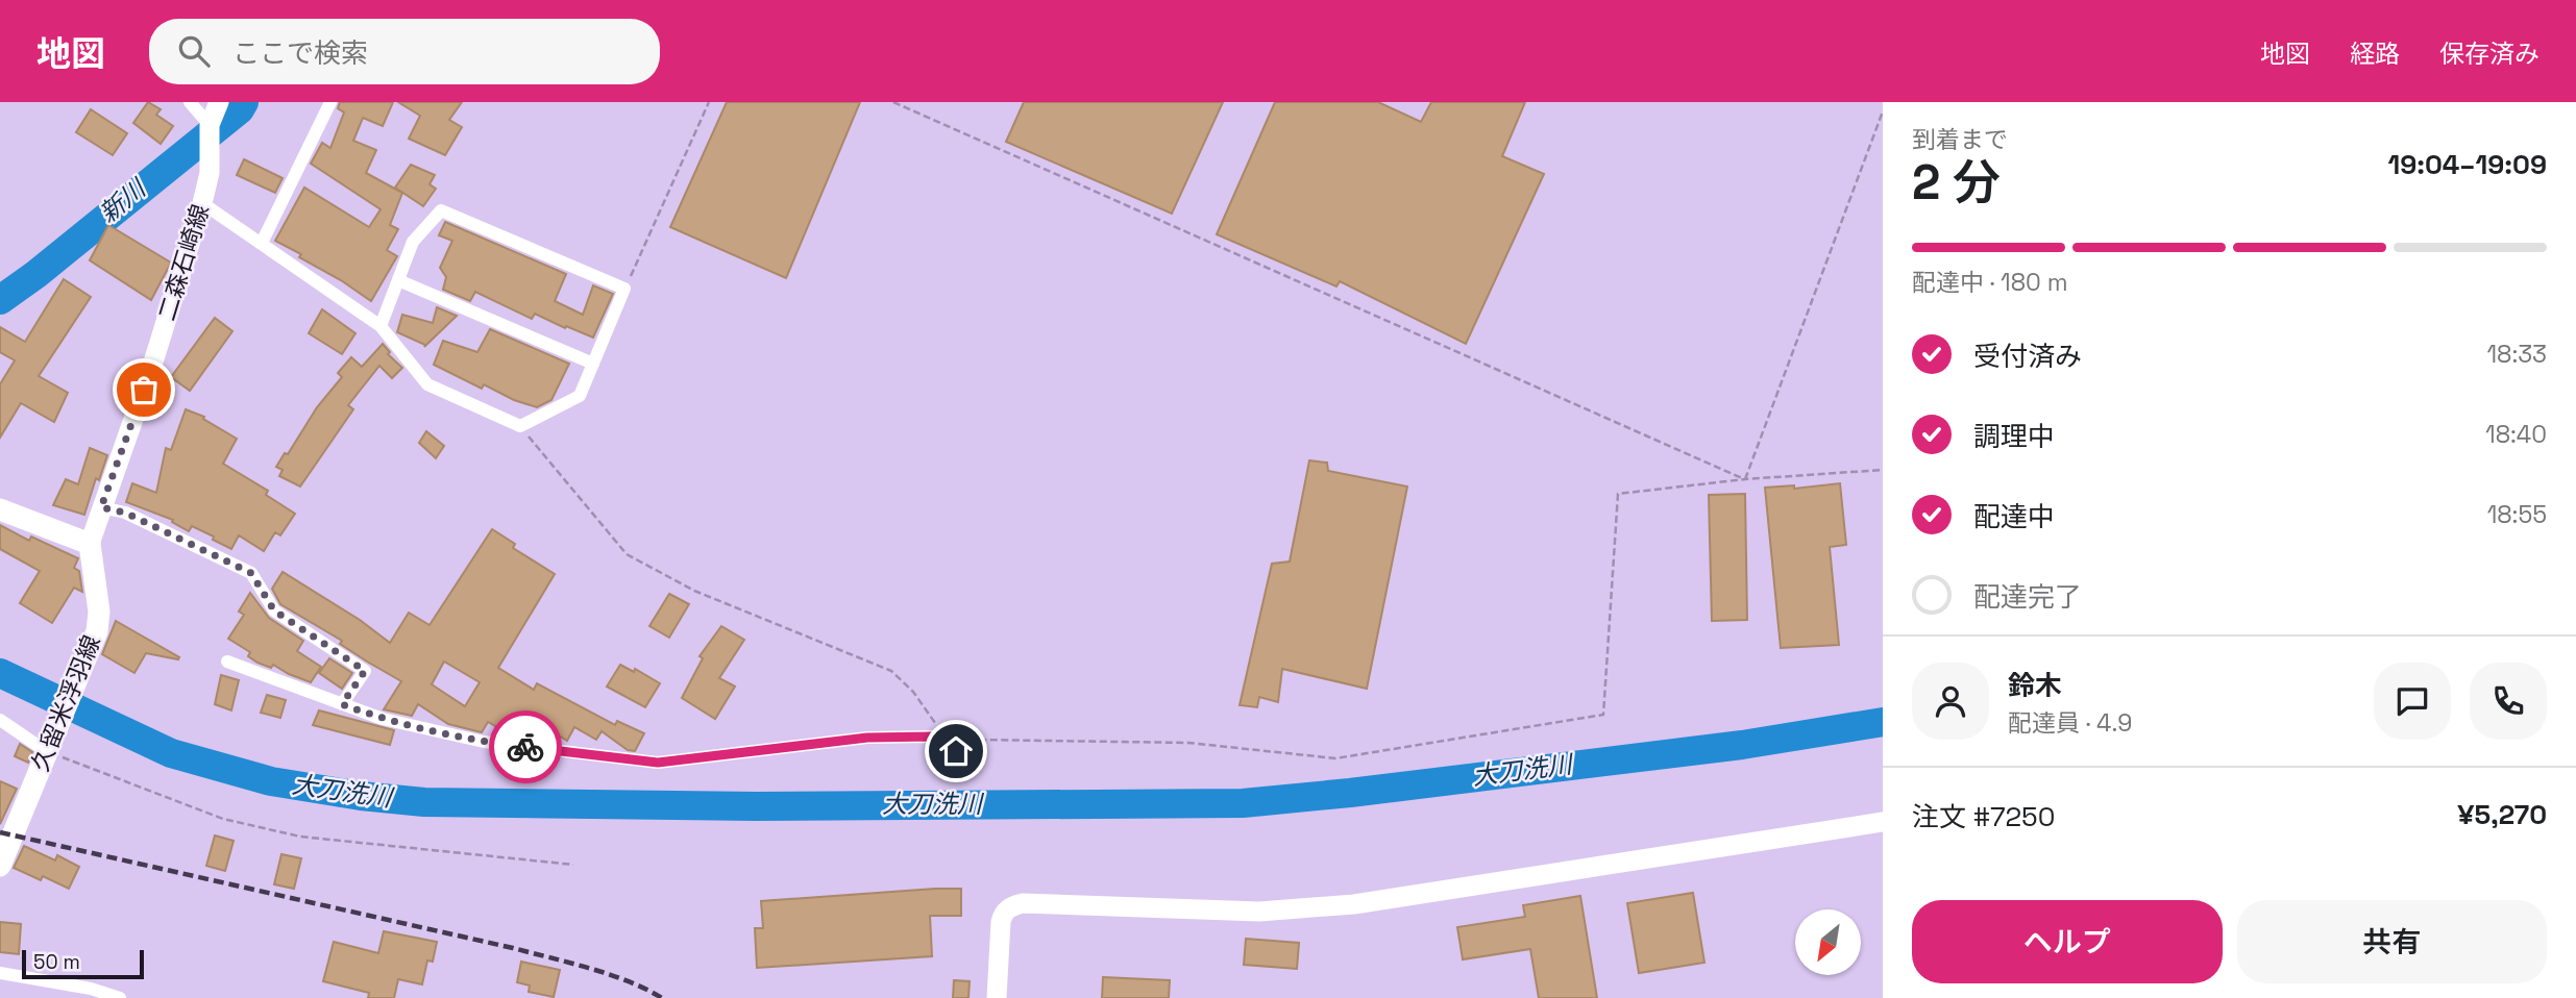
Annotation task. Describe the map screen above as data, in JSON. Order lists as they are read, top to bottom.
{
  "streets": {
    "main road": ["久留米浮羽線"],
    "street": ["二森石崎線"]
  },
  "crossings": [
    ["二森石崎線", "久留米浮羽線"]
  ],
  "water": ["新川", "大刀洗川"],
  "scale_bar": "50 m",
  "north": "bottom left",
  "page": {
    "header": "地図",
    "search": "ここで検索",
    "nav": ["地図", "経路", "保存済み"],
    "heading": ["2 分", "到着まで", "19:04–19:09"],
    "panel": [
      "鈴木",
      "配達員 · 4.9",
      "注文 #7250",
      "¥5,270"
    ],
    "bar": "配達中 · 180 m",
    "list": [
      ["受付済み", "18:33"],
      ["調理中", "18:40"],
      ["配達中", "18:55"],
      "配達完了"
    ],
    "buttons": ["ヘルプ", "共有"],
    "scale": "50 m"
  }
}
